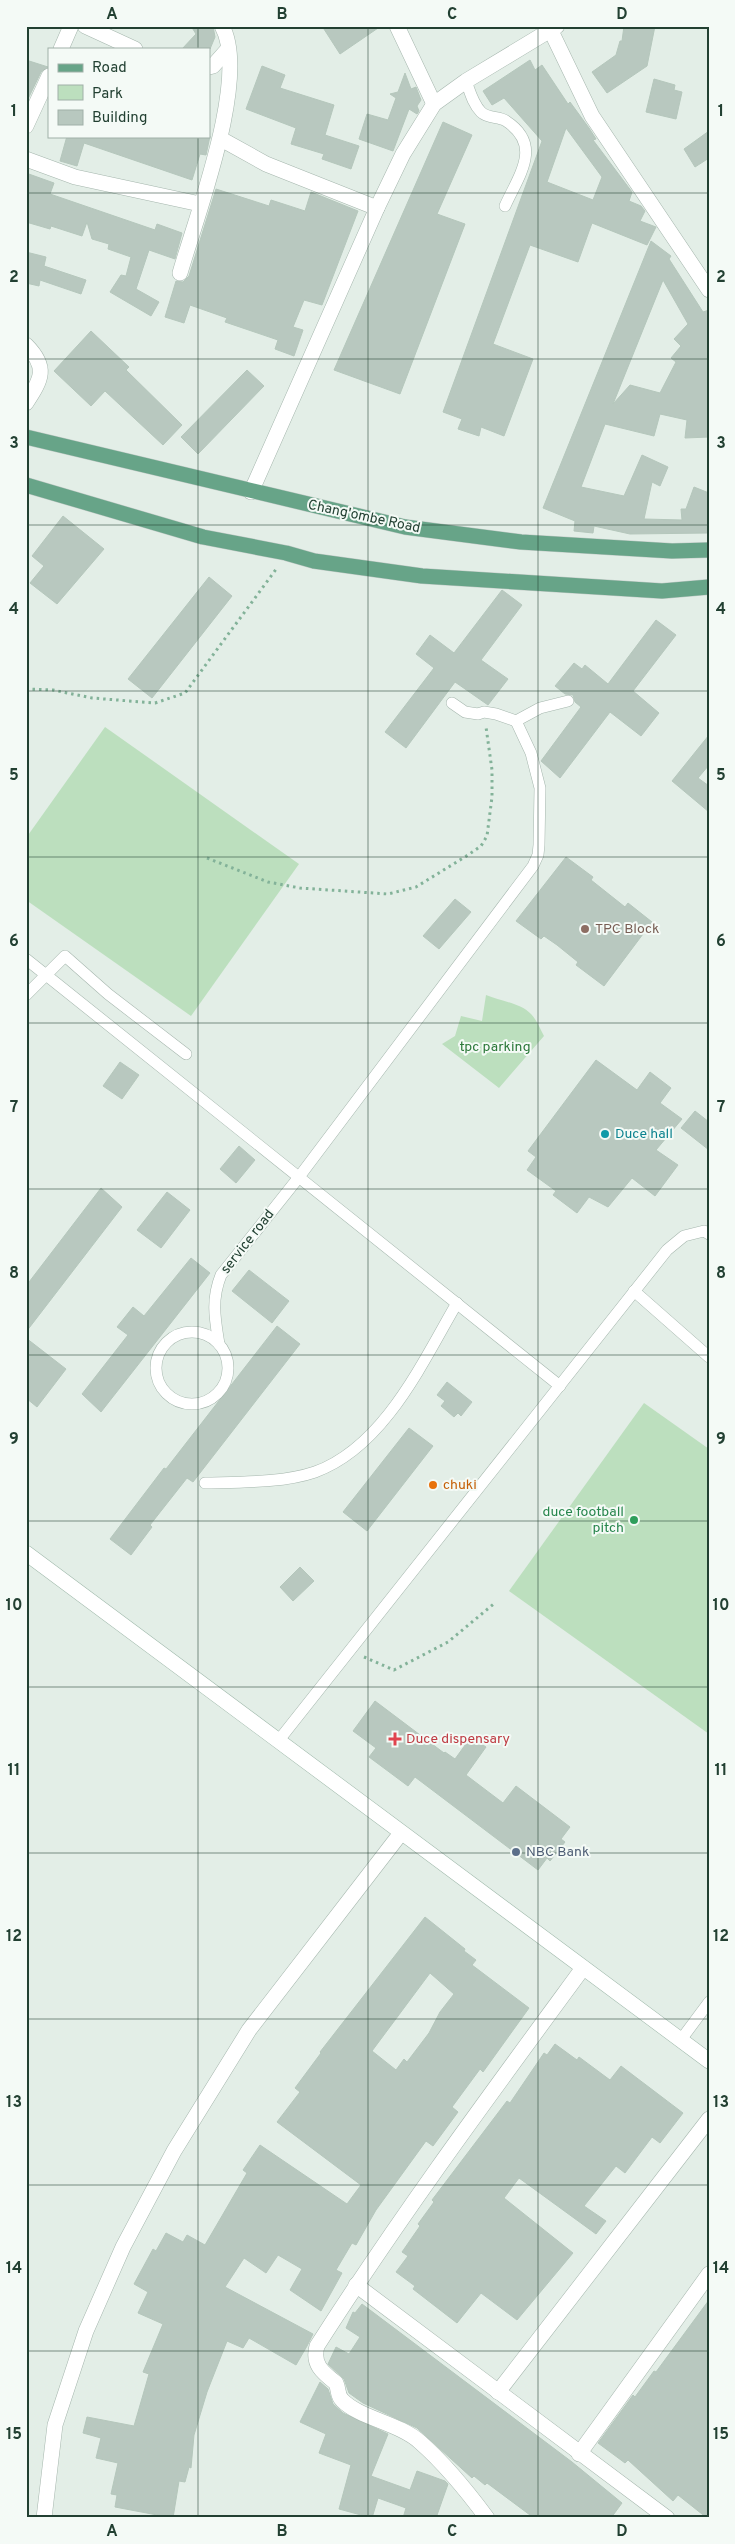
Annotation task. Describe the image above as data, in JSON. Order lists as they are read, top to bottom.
{
  "streets": {
    "main road": ["Chang'ombe Road"],
    "lane": ["service road"]
  },
  "parks": ["tpc parking"],
  "places": {
    "other": [
      "TPC Block",
      "Duce hall",
      "chuki",
      "duce football pitch",
      "NBC Bank"
    ],
    "health": ["Duce dispensary"]
  },
  "legend": ["Road", "Park", "Building"],
  "grid": {
    "columns": [
      "A",
      "B",
      "C",
      "D"
    ],
    "rows": [
      "1",
      "2",
      "3",
      "4",
      "5",
      "6",
      "7",
      "8",
      "9",
      "10",
      "11",
      "12",
      "13",
      "14",
      "15"
    ]
  }
}
